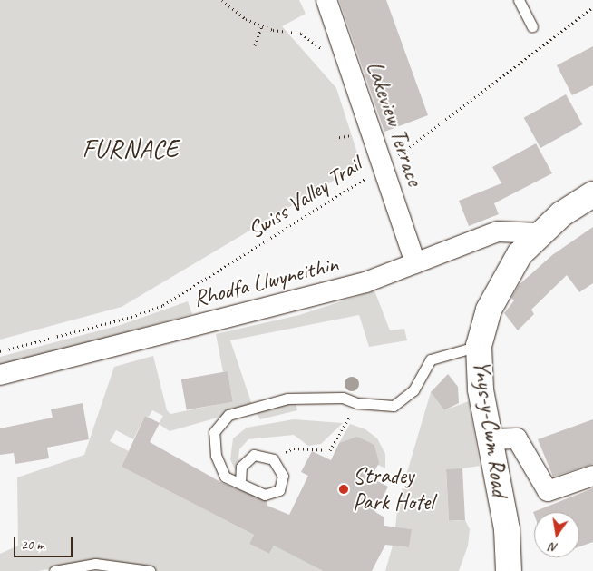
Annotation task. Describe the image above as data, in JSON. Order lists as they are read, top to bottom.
{
  "streets": {
    "main road": ["Ynys-y-Cwm Road"],
    "street": ["Lakeview Terrace", "Rhodfa Llwyneithin"],
    "path": ["Swiss Valley Trail"]
  },
  "crossings": [
    ["Lakeview Terrace", "Swiss Valley Trail"],
    ["Lakeview Terrace", "Rhodfa Llwyneithin"],
    ["Rhodfa Llwyneithin", "Ynys-y-Cwm Road"]
  ],
  "districts": ["FURNACE"],
  "places": ["Stradey Park Hotel"],
  "scale_bar": "20 m",
  "north": "bottom"
}
